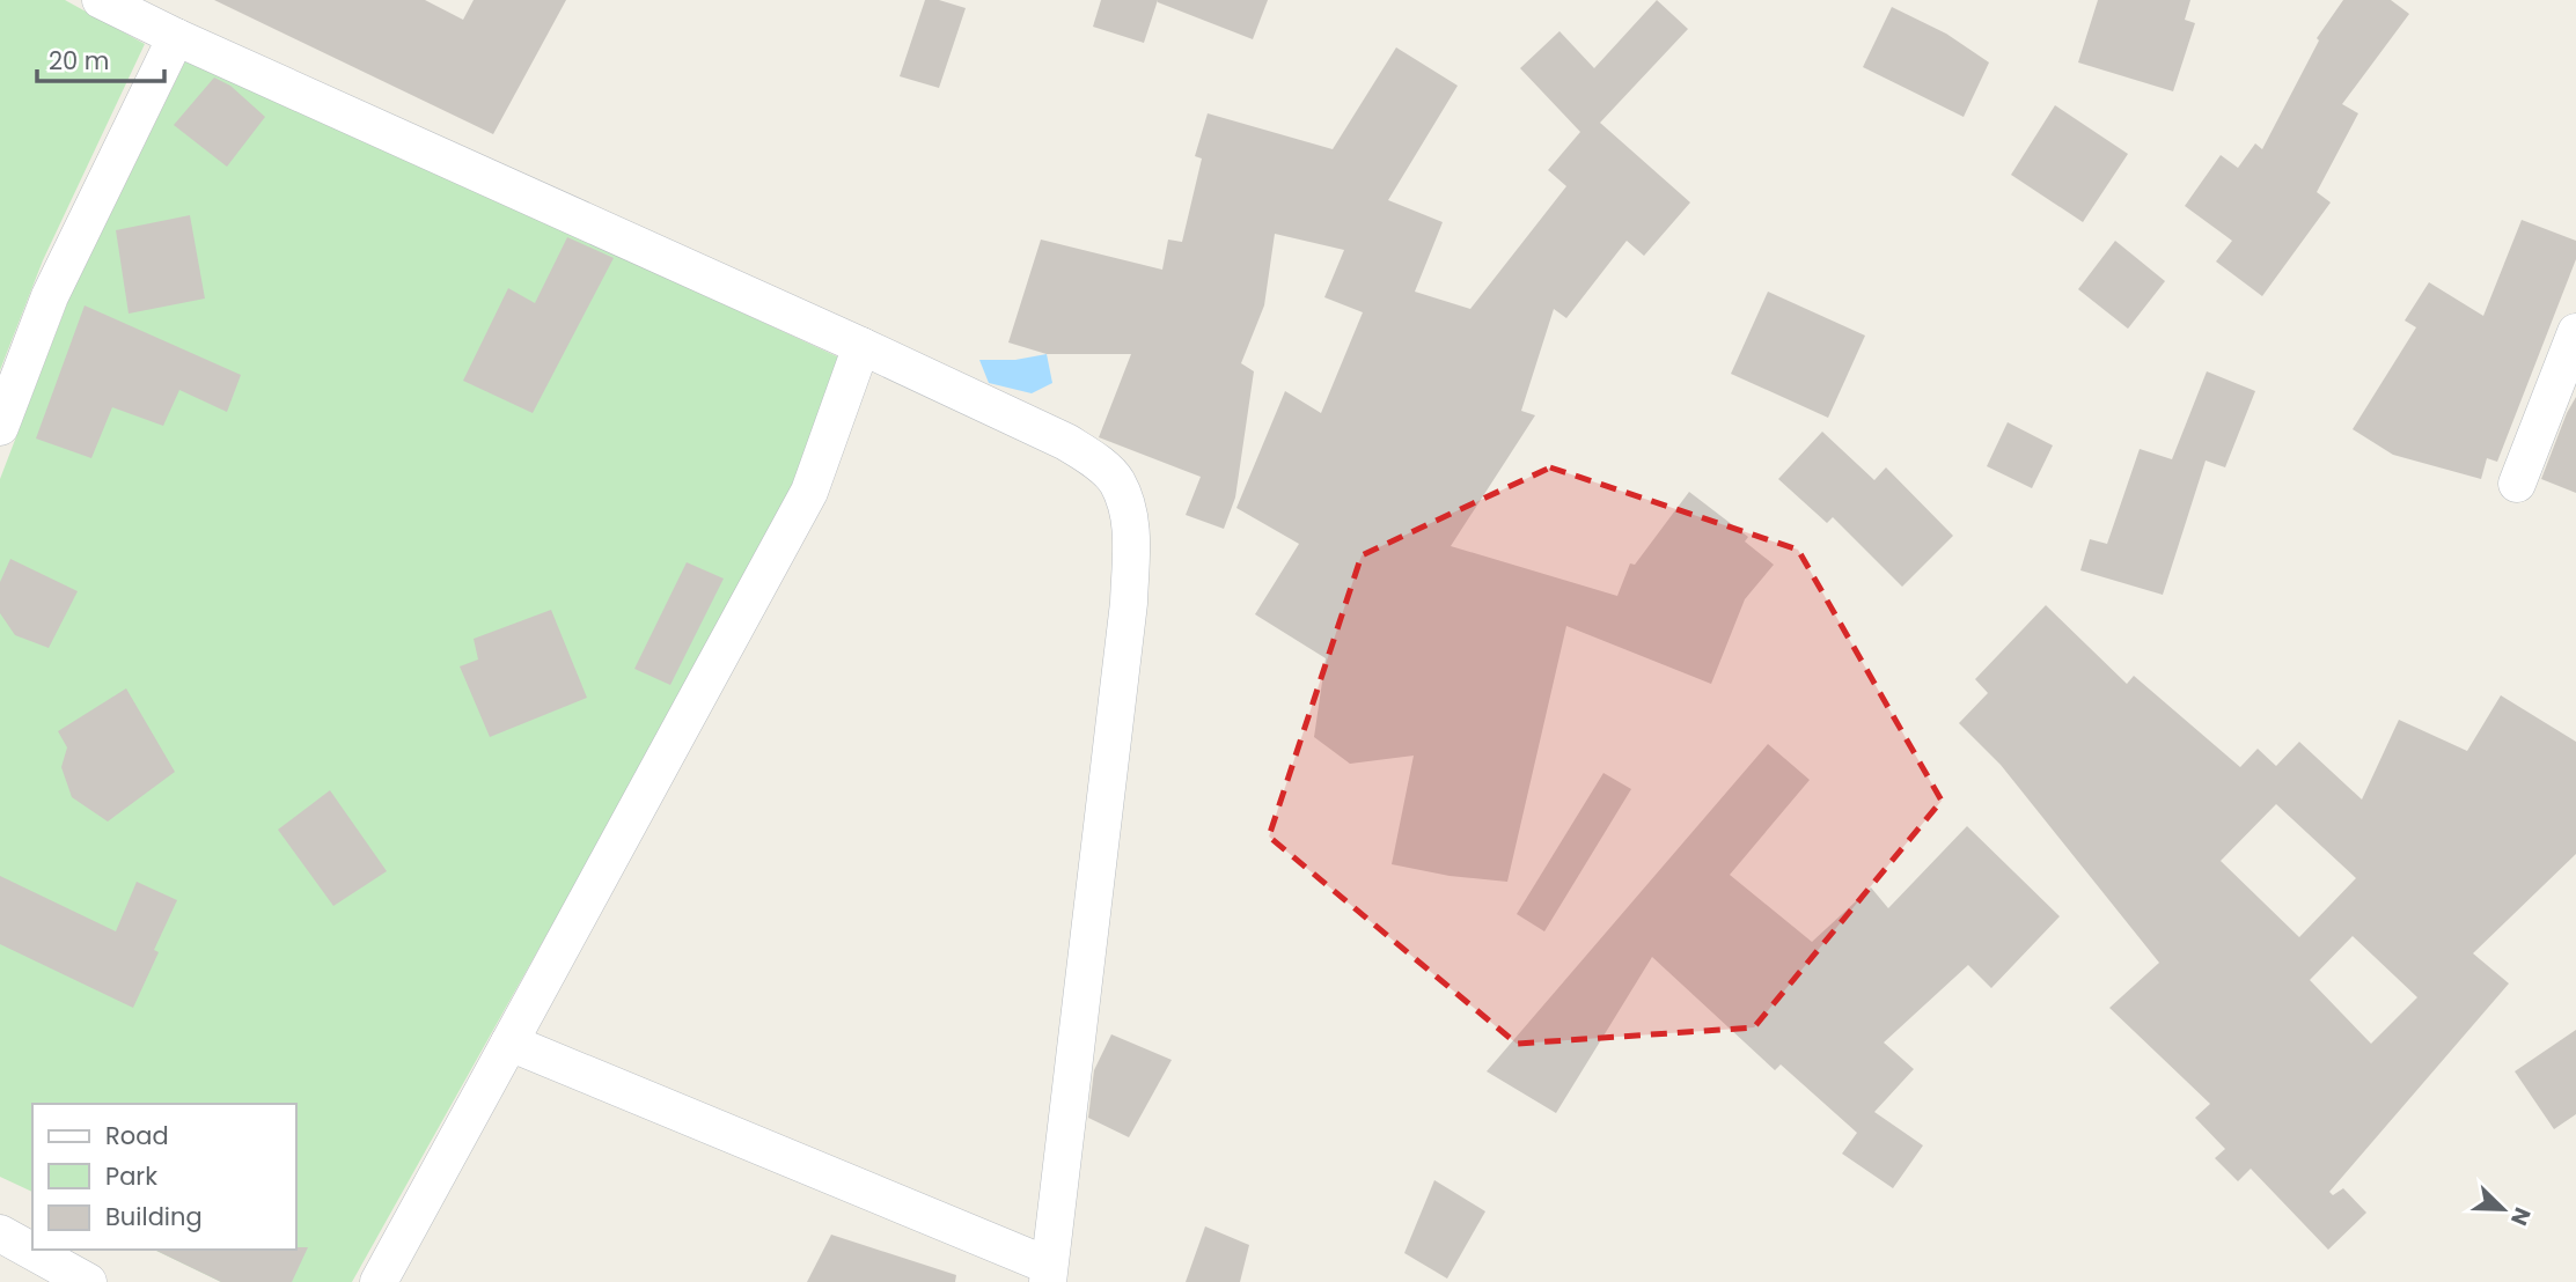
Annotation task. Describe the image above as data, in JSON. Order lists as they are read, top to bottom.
{
  "legend": ["Road", "Park", "Building"],
  "scale_bar": "20 m",
  "north": "bottom right"
}
